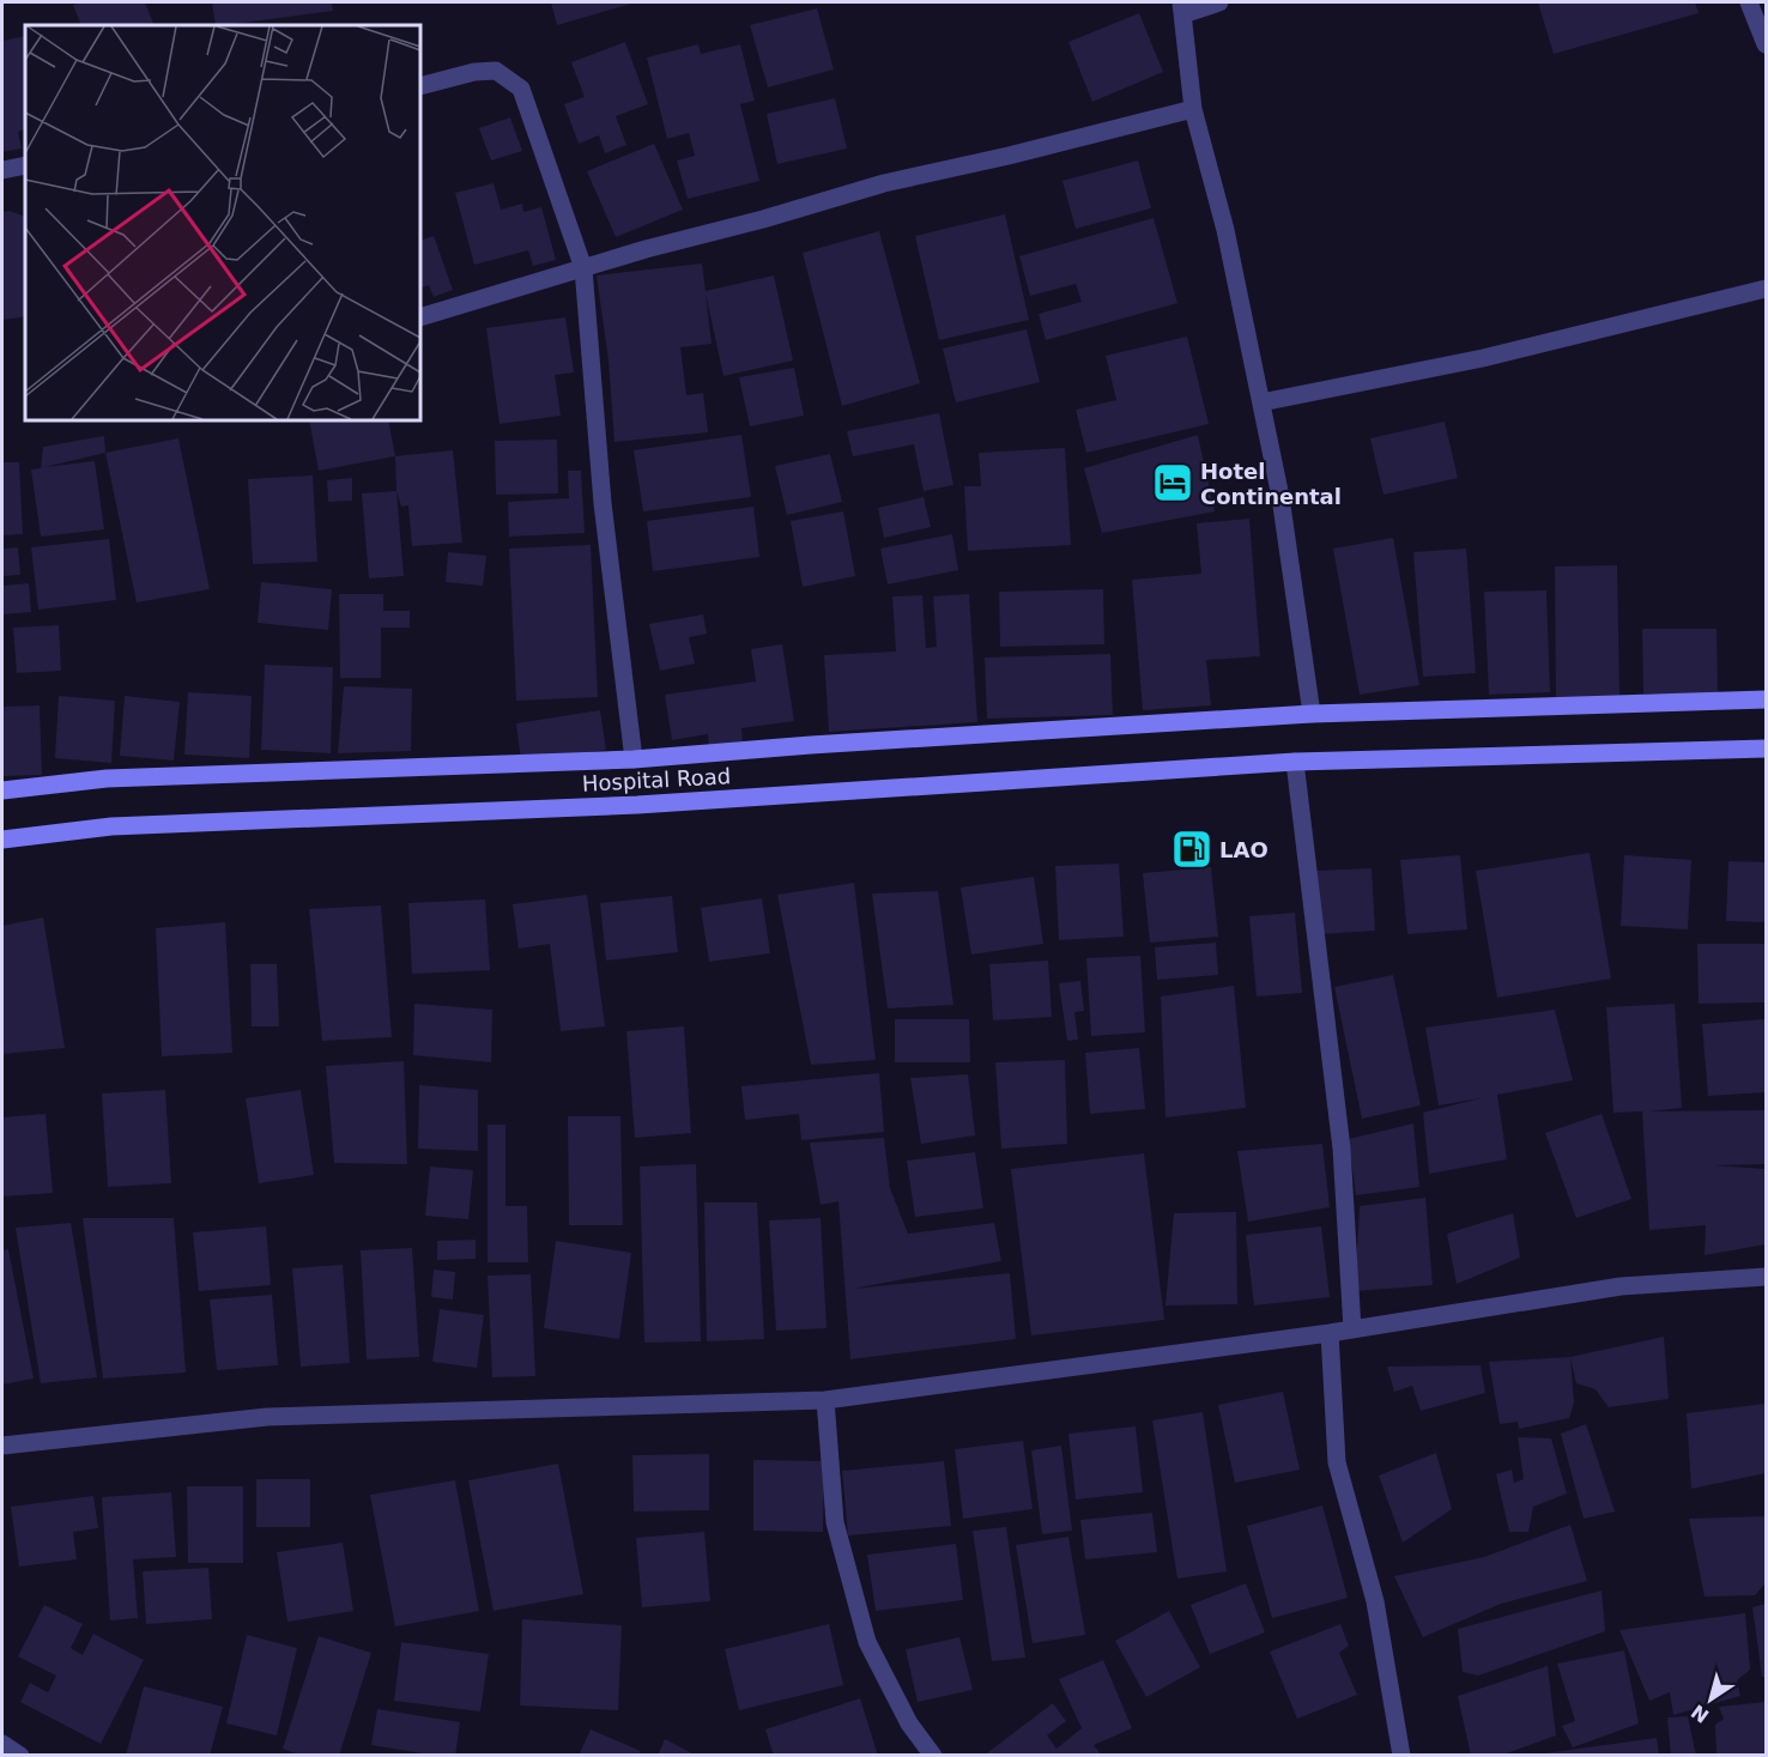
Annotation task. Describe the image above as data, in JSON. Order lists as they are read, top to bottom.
{
  "streets": {
    "street": ["Hospital Road"]
  },
  "places": {
    "hotel": ["Hotel Continental"],
    "fuel station": ["LAO"]
  },
  "north": "bottom left"
}
